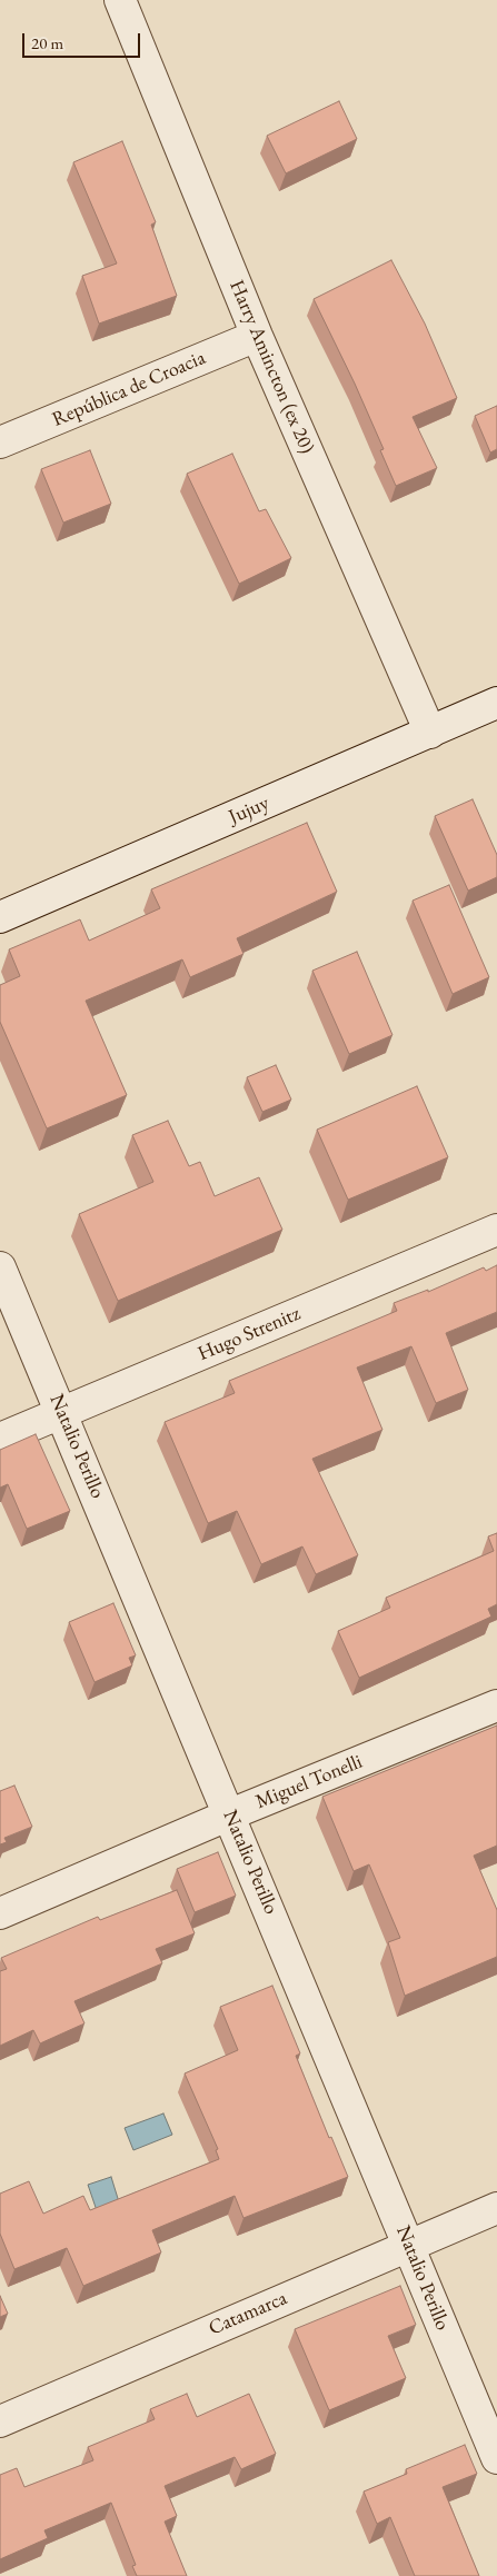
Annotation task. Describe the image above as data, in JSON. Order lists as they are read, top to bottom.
{
  "streets": {
    "street": [
      "Harry Amincton (ex 20)",
      "República de Croacia",
      "Jujuy",
      "Hugo Strenitz",
      "Natalio Perillo",
      "Miguel Tonelli",
      "Catamarca"
    ]
  },
  "crossings": [
    ["Harry Amincton (ex 20)", "República de Croacia"],
    ["Harry Amincton (ex 20)", "Jujuy"],
    ["Hugo Strenitz", "Natalio Perillo"],
    ["Natalio Perillo", "Miguel Tonelli"],
    ["Natalio Perillo", "Catamarca"]
  ],
  "scale_bar": "20 m"
}
